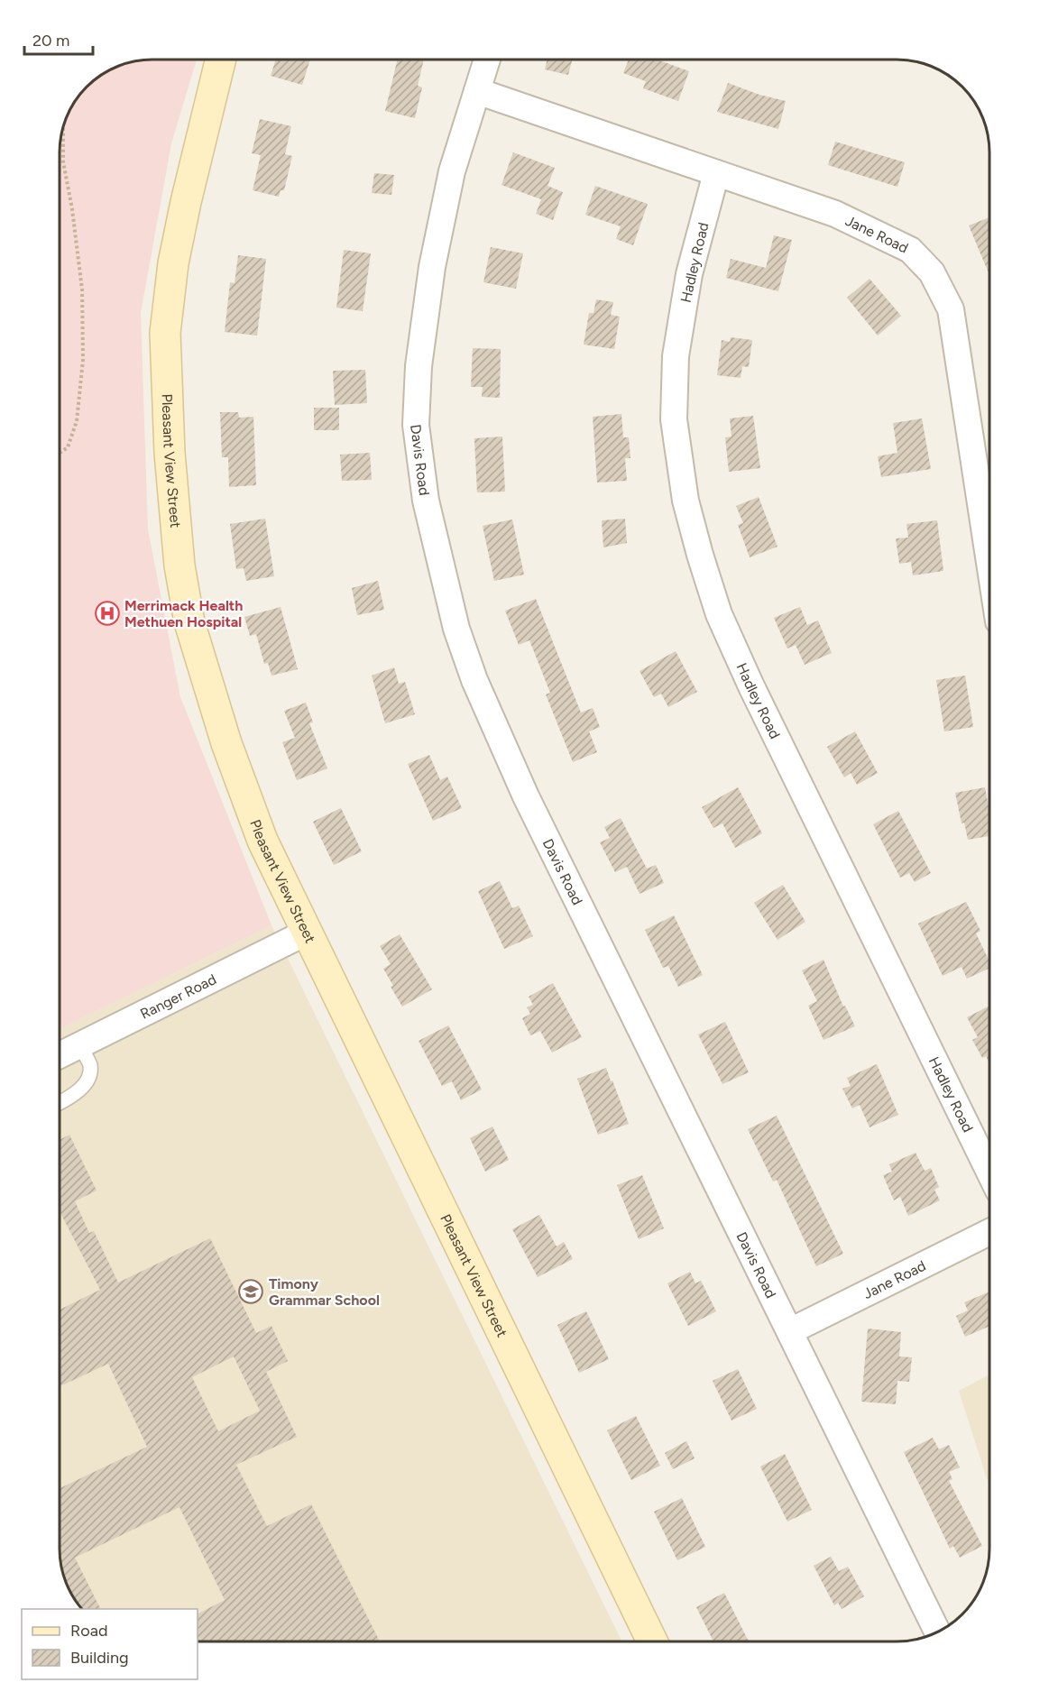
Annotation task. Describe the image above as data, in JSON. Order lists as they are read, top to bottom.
{
  "streets": {
    "street": [
      "Jane Road",
      "Hadley Road",
      "Davis Road",
      "Pleasant View Street",
      "Ranger Road"
    ]
  },
  "crossings": [
    ["Jane Road", "Hadley Road"],
    ["Jane Road", "Davis Road"],
    ["Pleasant View Street", "Ranger Road"]
  ],
  "places": {
    "hospital": ["Merrimack Health Methuen Hospital"],
    "school or university": ["Timony Grammar School"]
  },
  "legend": ["Road", "Building"],
  "scale_bar": "20 m"
}
